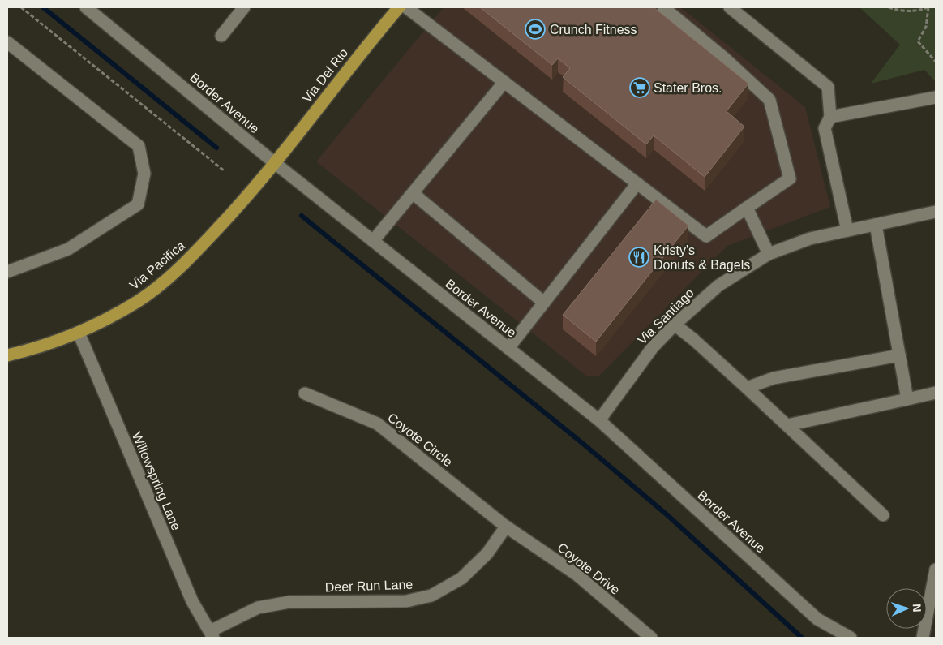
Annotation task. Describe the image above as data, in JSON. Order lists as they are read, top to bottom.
{
  "streets": {
    "main road": ["Via Del Rio", "Via Pacifica"],
    "street": [
      "Border Avenue",
      "Via Santiago",
      "Coyote Circle",
      "Willowspring Lane",
      "Coyote Drive",
      "Deer Run Lane"
    ]
  },
  "crossings": [
    ["Via Del Rio", "Border Avenue"],
    ["Via Del Rio", "Via Pacifica"],
    ["Border Avenue", "Via Pacifica"],
    ["Border Avenue", "Via Santiago"],
    ["Via Pacifica", "Willowspring Lane"],
    ["Coyote Circle", "Coyote Drive"],
    ["Coyote Circle", "Deer Run Lane"],
    ["Willowspring Lane", "Deer Run Lane"],
    ["Coyote Drive", "Deer Run Lane"]
  ],
  "places": {
    "sports": ["Crunch Fitness"],
    "supermarket": ["Stater Bros."],
    "restaurant": ["Kristy's Donuts & Bagels"]
  },
  "north": "right"
}
